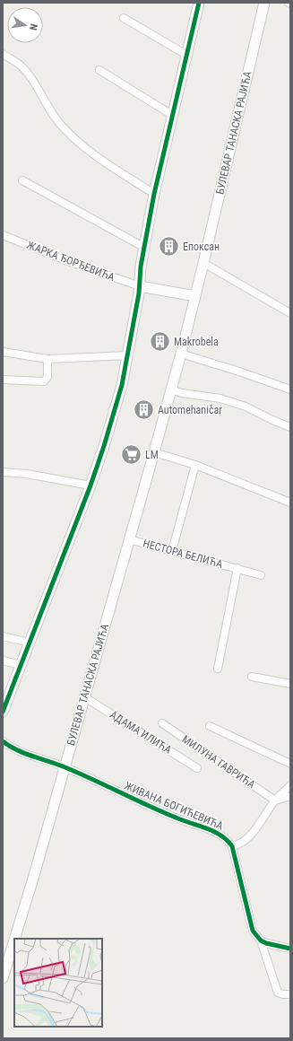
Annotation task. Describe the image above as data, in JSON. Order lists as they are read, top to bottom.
{
  "streets": {
    "main road": ["БУЛЕВАР ТАНАСКА РАЈИЋА"],
    "street": [
      "ЖАРКА ЂОРЂЕВИЋА",
      "НЕСТОРА БЕЛИЋА",
      "АДАМА ИЛИЋА",
      "МИЛУНА ГАВРИЋА",
      "ЖИВАНА БОГИЋЕВИЋА"
    ]
  },
  "crossings": [
    ["БУЛЕВАР ТАНАСКА РАЈИЋА", "НЕСТОРА БЕЛИЋА"],
    ["БУЛЕВАР ТАНАСКА РАЈИЋА", "АДАМА ИЛИЋА"],
    ["БУЛЕВАР ТАНАСКА РАЈИЋА", "ЖИВАНА БОГИЋЕВИЋА"]
  ],
  "places": {
    "building": ["Епоксан", "Makrobela", "Automehaničar"],
    "supermarket": ["LM"]
  },
  "north": "right"
}
